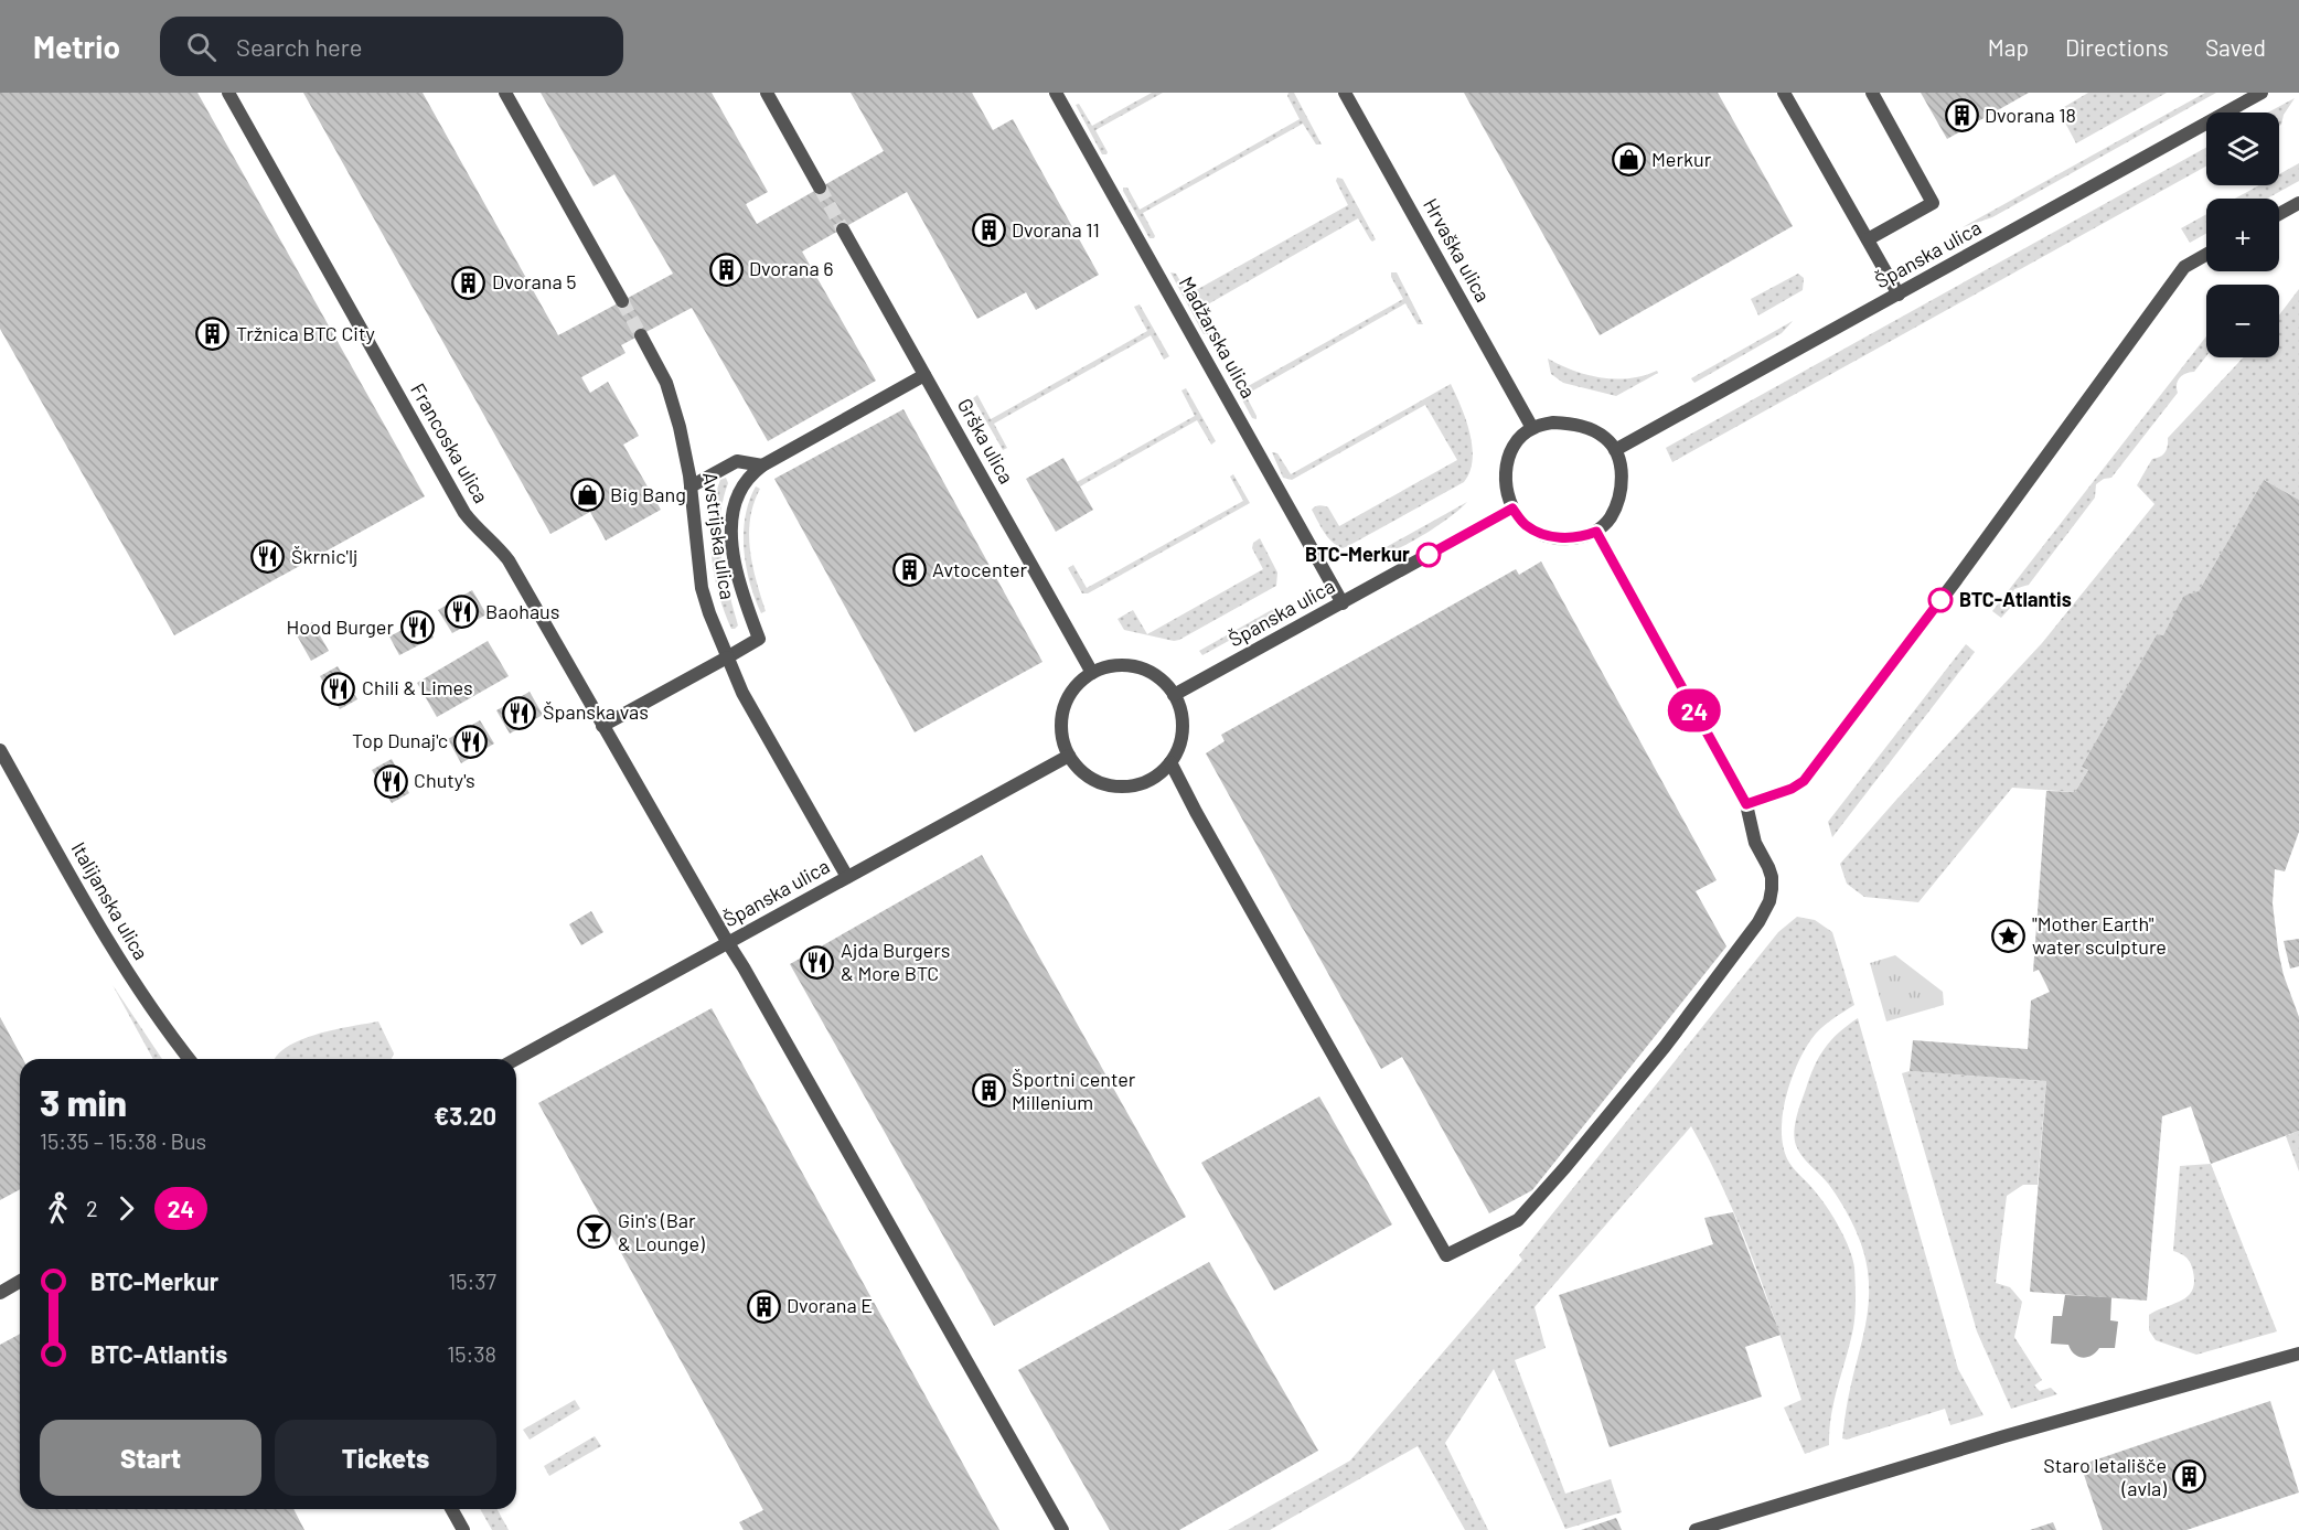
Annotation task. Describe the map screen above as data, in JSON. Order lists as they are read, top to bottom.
{
  "streets": {
    "street": [
      "Hrvaška ulica",
      "Španska ulica",
      "Madžarska ulica",
      "Grška ulica",
      "Francoska ulica",
      "Avstrijska ulica",
      "Italijanska ulica"
    ]
  },
  "crossings": [
    ["Hrvaška ulica", "Španska ulica"],
    ["Španska ulica", "Madžarska ulica"],
    ["Španska ulica", "Grška ulica"],
    ["Španska ulica", "Francoska ulica"],
    ["Španska ulica", "Avstrijska ulica"]
  ],
  "places": {
    "building": [
      "Dvorana 18",
      "Dvorana 11",
      "Dvorana 6",
      "Dvorana 5",
      "Tržnica BTC City",
      "Avtocenter",
      "Športni center Millenium",
      "Dvorana E",
      "Staro letališče (avla)"
    ],
    "shop": ["Merkur", "Big Bang"],
    "other": ["BTC-Merkur", "BTC-Atlantis"],
    "restaurant": [
      "Škrnic'lj",
      "Baohaus",
      "Hood Burger",
      "Chili & Limes",
      "Španska vas",
      "Top Dunaj'c",
      "Chuty's",
      "Ajda Burgers & More BTC"
    ],
    "place": ["\"Mother Earth\" water sculpture"],
    "bar": ["Gin's (Bar & Lounge)"]
  },
  "lines": ["bus line 24"],
  "page": {
    "header": "Metrio",
    "search": "Search here",
    "nav": ["Map", "Directions", "Saved"],
    "on_map": "24",
    "map_buttons": ["+", "−"],
    "heading": ["3 min", "15:35 – 15:38 · Bus", "€3.20"],
    "legs": ["2", "24"],
    "list": [
      {
        "name": "BTC-Merkur",
        "value": "15:37"
      },
      {
        "name": "BTC-Atlantis",
        "value": "15:38"
      }
    ],
    "buttons": ["Start", "Tickets"]
  }
}
